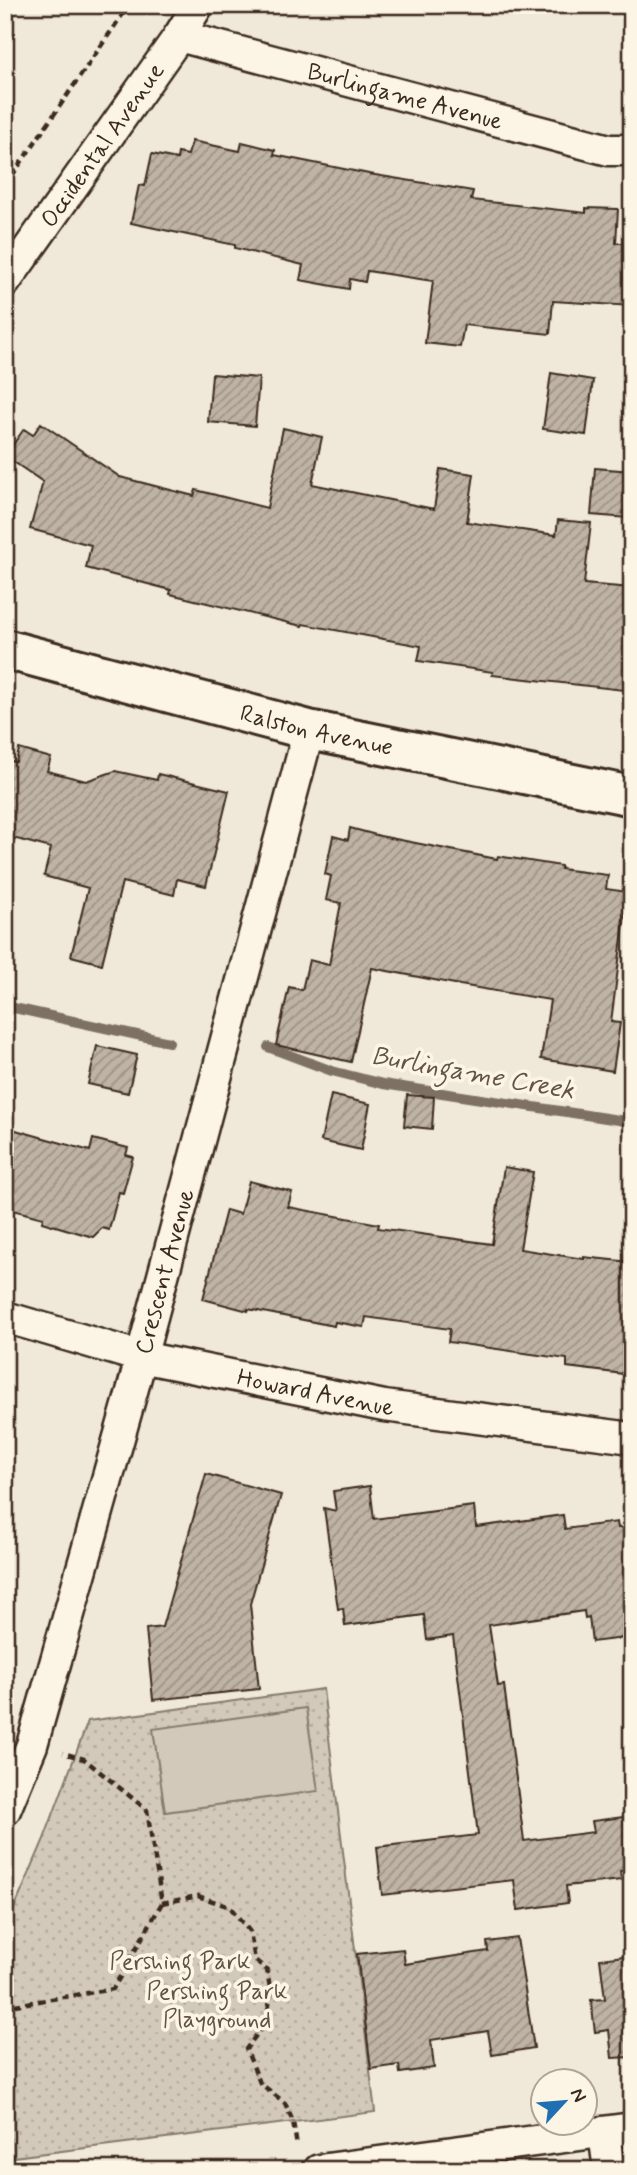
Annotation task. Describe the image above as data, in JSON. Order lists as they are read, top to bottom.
{
  "streets": {
    "street": [
      "Burlingame Avenue",
      "Occidental Avenue",
      "Ralston Avenue",
      "Crescent Avenue",
      "Howard Avenue"
    ]
  },
  "crossings": [
    ["Burlingame Avenue", "Occidental Avenue"],
    ["Ralston Avenue", "Crescent Avenue"],
    ["Crescent Avenue", "Howard Avenue"]
  ],
  "water": ["Burlingame Creek"],
  "parks": ["Pershing Park", "Pershing Park Playground"],
  "north": "top right"
}
